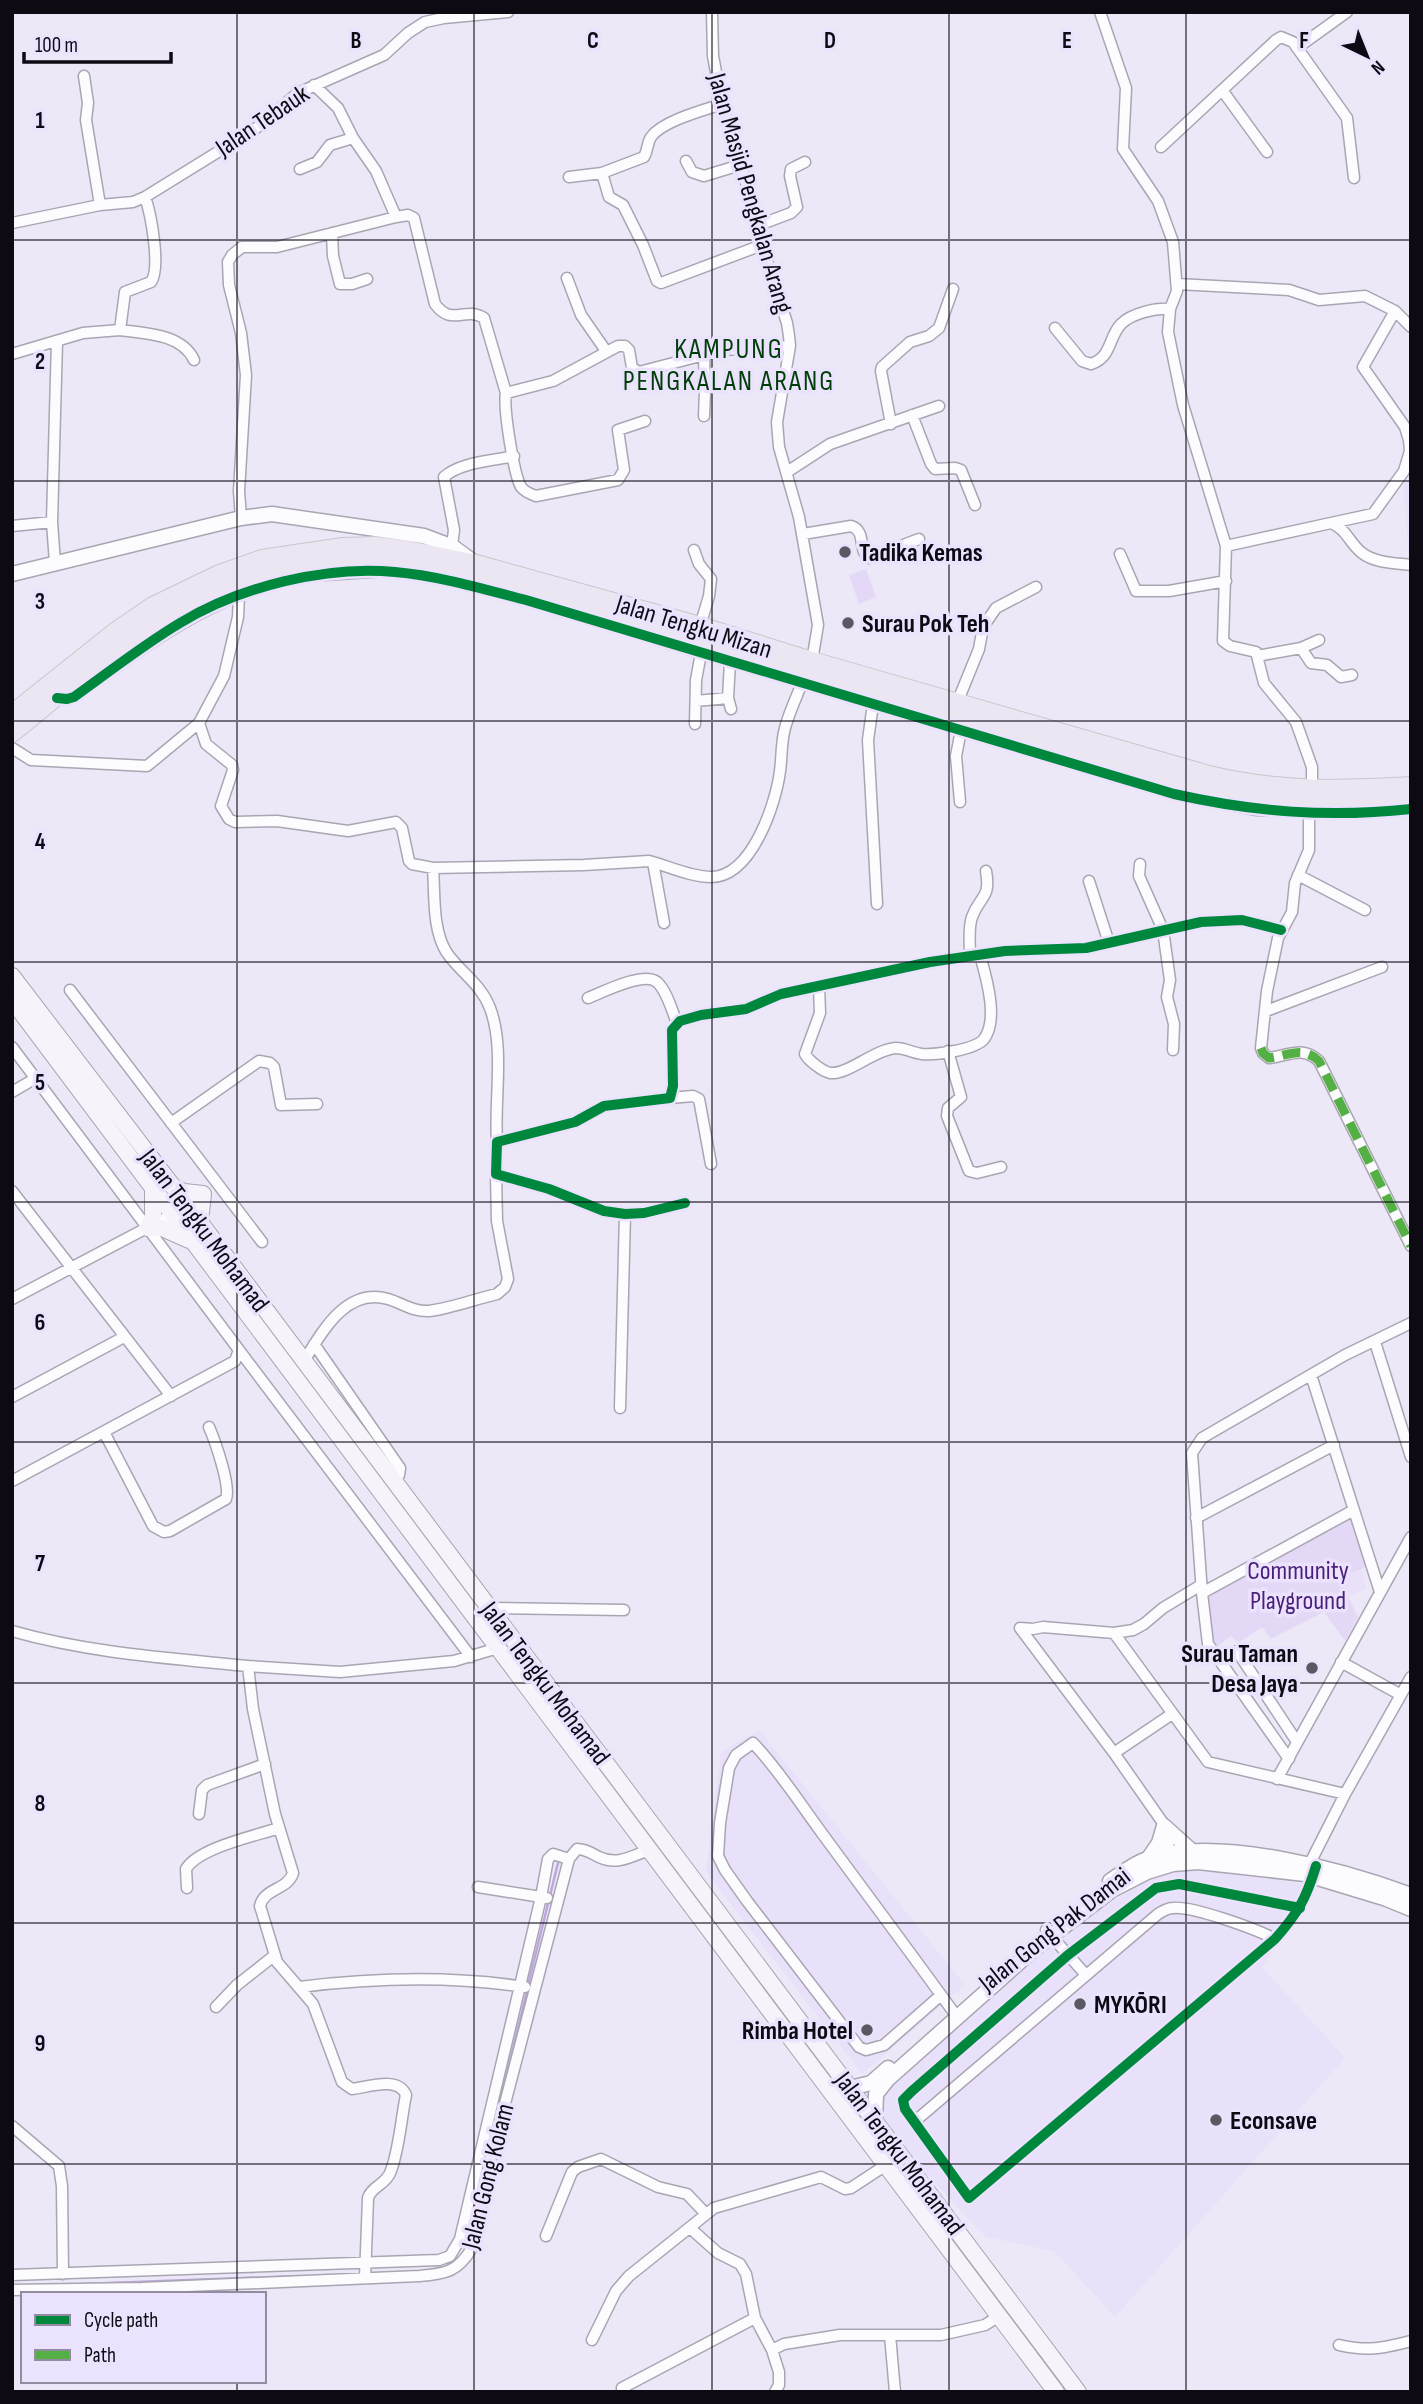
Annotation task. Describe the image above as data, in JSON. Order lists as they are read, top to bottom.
{
  "streets": {
    "highway": ["Jalan Tengku Mizan"],
    "main road": ["Jalan Tengku Mohamad"],
    "street": ["Jalan Tebauk", "Jalan Masjid Pengkalan Arang", "Jalan Gong Pak Damai"]
  },
  "crossings": [
    ["Jalan Masjid Pengkalan Arang", "Jalan Tengku Mizan"],
    ["Jalan Tengku Mohamad", "Jalan Gong Pak Damai"]
  ],
  "districts": ["KAMPUNG PENGKALAN ARANG"],
  "parks": ["Community Playground"],
  "places": [
    "Tadika Kemas",
    "Surau Pok Teh",
    "Surau Taman Desa Jaya",
    "MYKŌRI",
    "Rimba Hotel",
    "Econsave"
  ],
  "legend": ["Cycle path", "Path"],
  "scale_bar": "100 m",
  "north": "bottom right",
  "grid": {
    "columns": [
      "B",
      "C",
      "D",
      "E",
      "F"
    ],
    "rows": [
      "1",
      "2",
      "3",
      "4",
      "5",
      "6",
      "7",
      "8",
      "9"
    ]
  }
}
